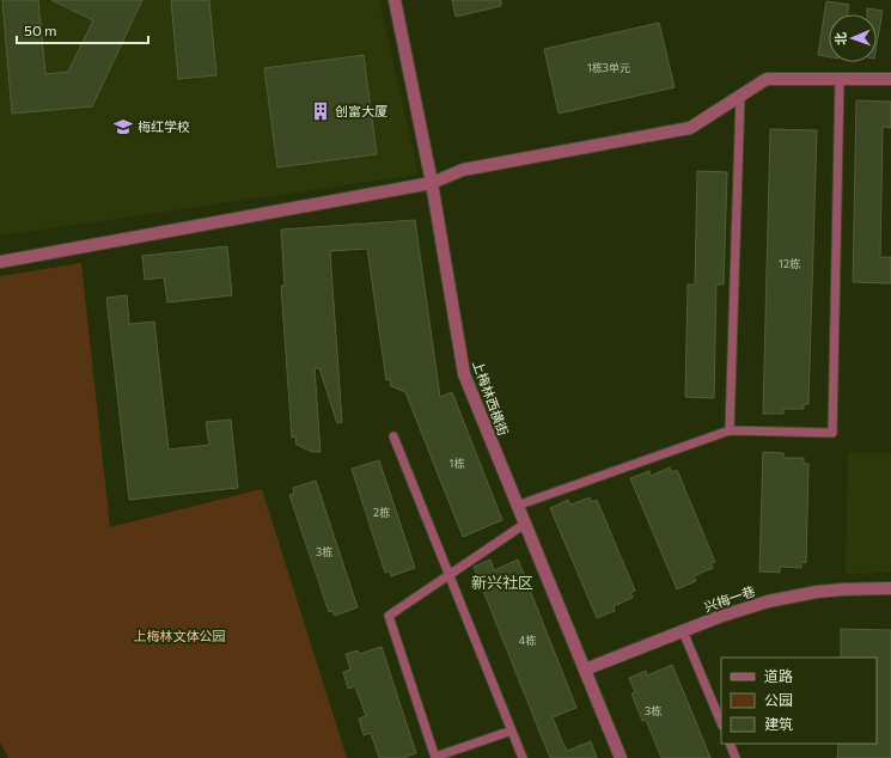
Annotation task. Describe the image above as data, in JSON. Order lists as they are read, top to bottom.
{
  "streets": {
    "street": ["上梅林西横街", "兴梅一巷"]
  },
  "crossings": [
    ["上梅林西横街", "兴梅一巷"]
  ],
  "districts": ["新兴社区"],
  "parks": ["上梅林文体公园"],
  "places": {
    "building": ["创富大厦"],
    "school or university": ["梅红学校"]
  },
  "house_numbers": [
    "1栋3单元",
    "12栋",
    "1栋",
    "2栋",
    "3栋",
    "4栋",
    "3栋"
  ],
  "legend": ["道路", "公园", "建筑"],
  "scale_bar": "50 m",
  "north": "left"
}
